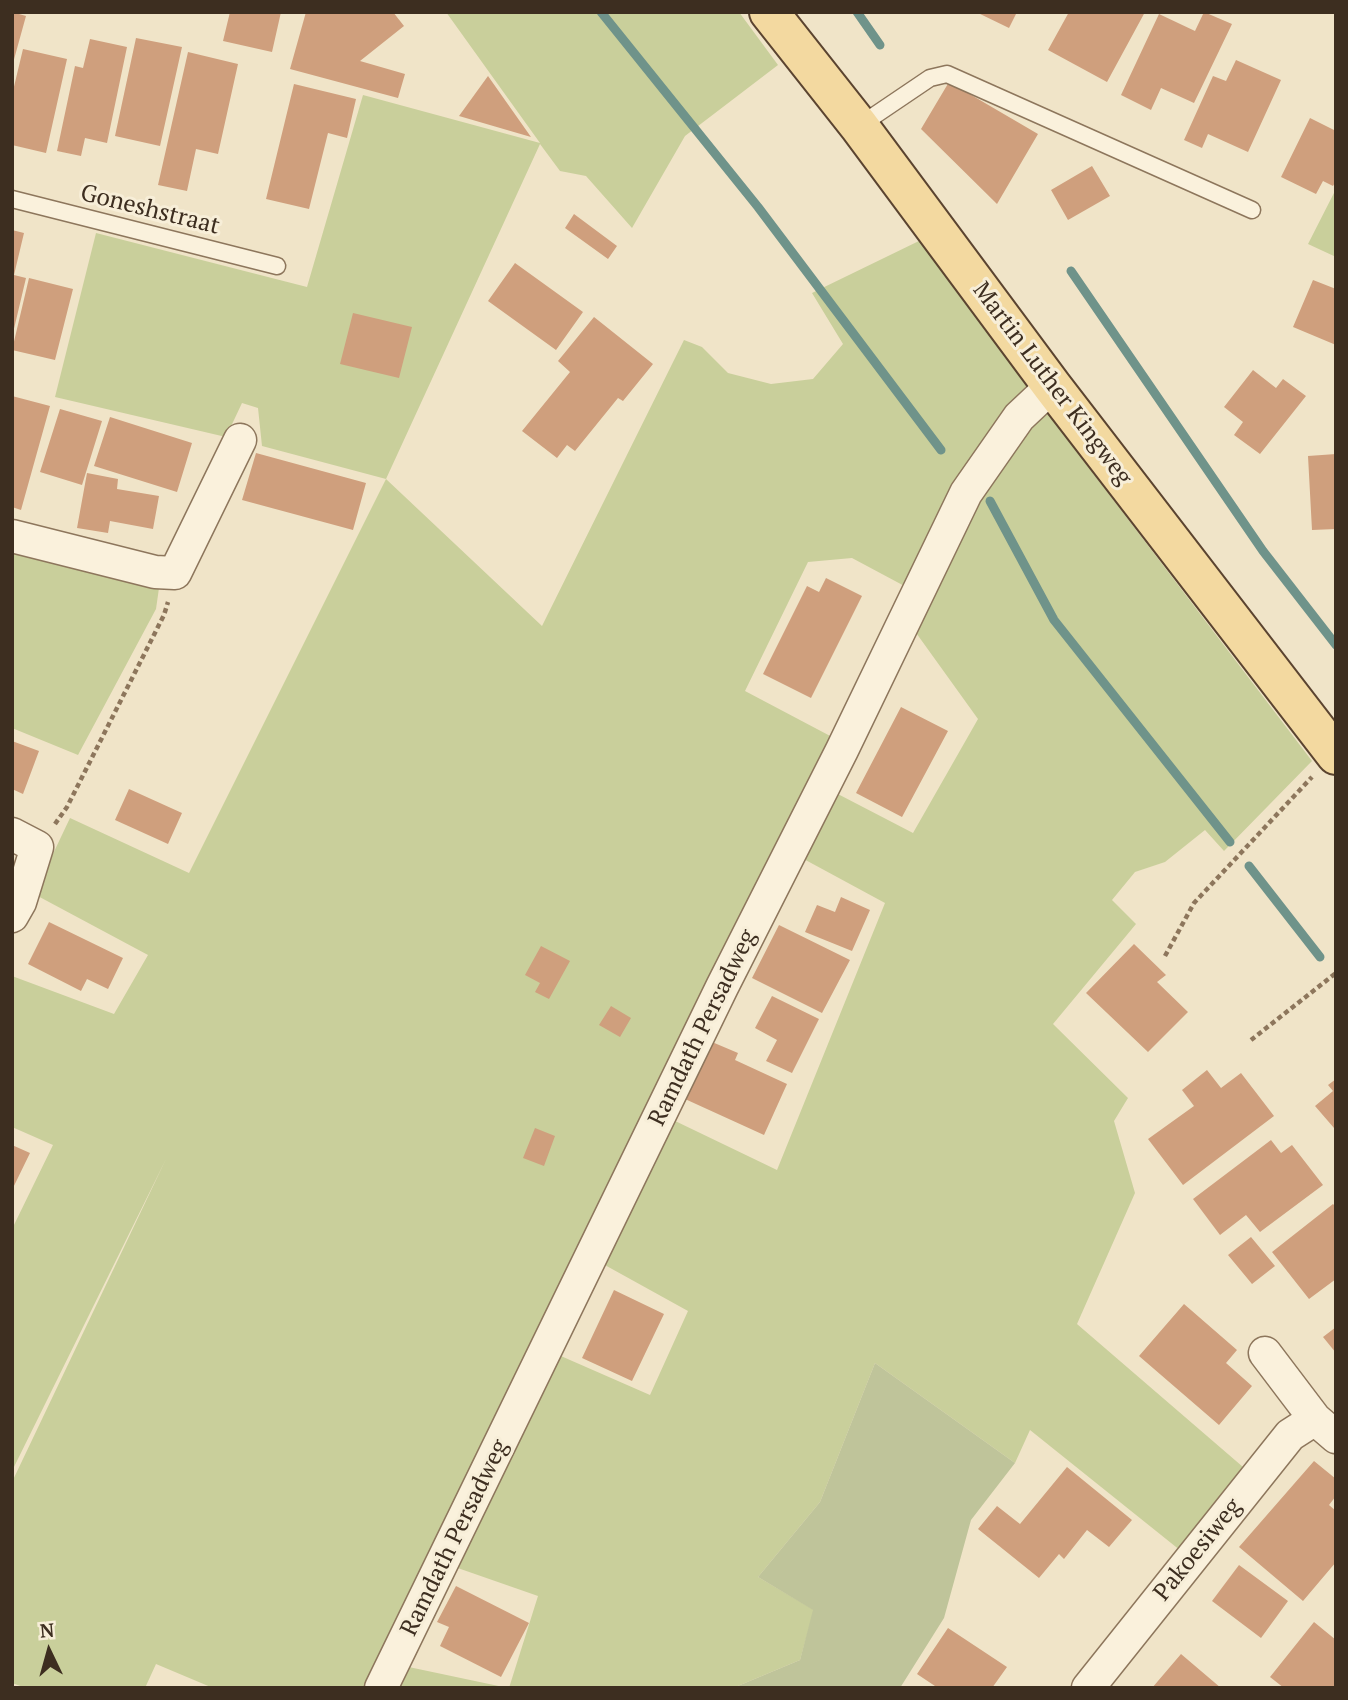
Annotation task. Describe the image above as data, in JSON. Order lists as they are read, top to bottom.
{
  "streets": {
    "main road": ["Martin Luther Kingweg"],
    "street": ["Ramdath Persadweg", "Pakoesiweg"],
    "lane": ["Goneshstraat"]
  },
  "crossings": [
    ["Martin Luther Kingweg", "Ramdath Persadweg"]
  ],
  "north": "top"
}
